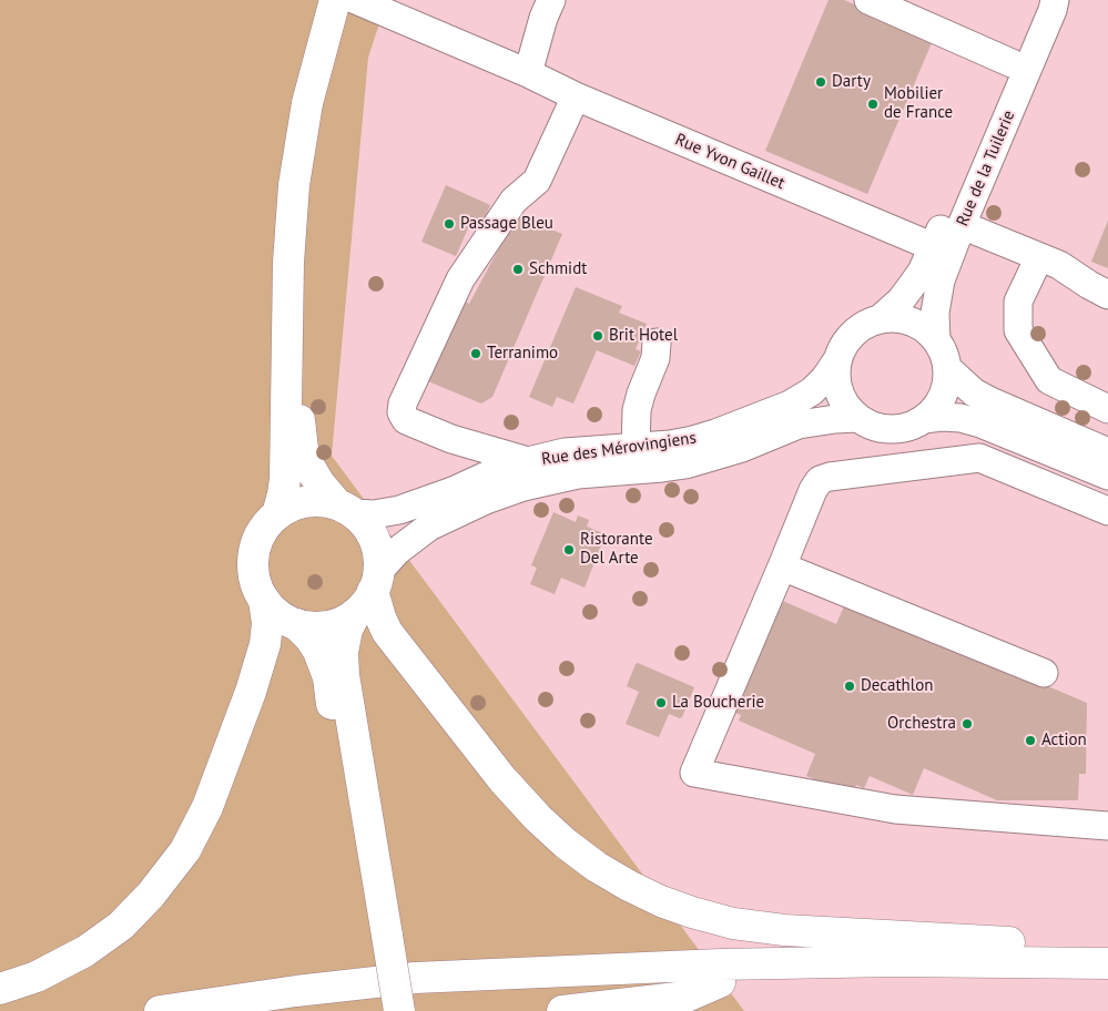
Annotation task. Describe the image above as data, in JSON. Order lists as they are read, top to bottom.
{
  "streets": {
    "street": ["Rue Yvon Gaillet", "Rue de la Tuilerie", "Rue des Mérovingiens"]
  },
  "crossings": [
    ["Rue Yvon Gaillet", "Rue de la Tuilerie"],
    ["Rue de la Tuilerie", "Rue des Mérovingiens"]
  ],
  "places": [
    "Darty",
    "Mobilier de France",
    "Passage Bleu",
    "Schmidt",
    "Brit Hotel",
    "Terranimo",
    "Ristorante Del Arte",
    "Decathlon",
    "La Boucherie",
    "Orchestra",
    "Action"
  ]
}
